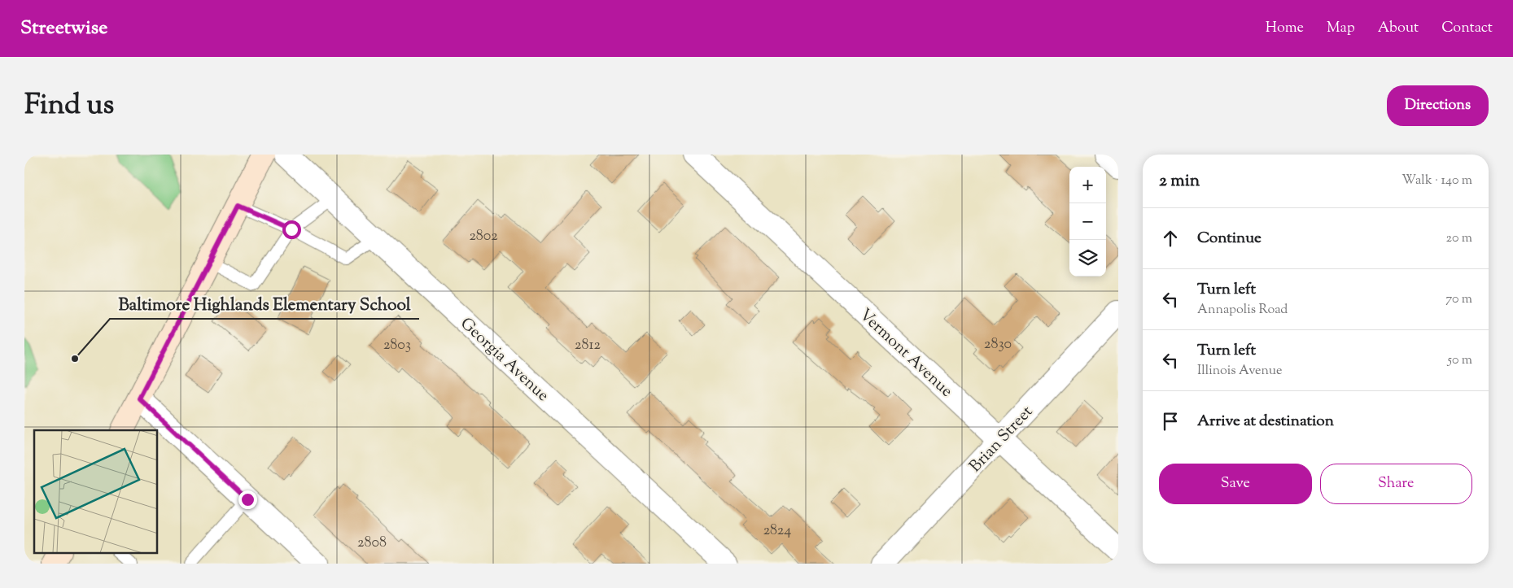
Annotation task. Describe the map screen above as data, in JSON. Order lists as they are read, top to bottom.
{
  "streets": {
    "street": ["Vermont Avenue", "Georgia Avenue", "Brian Street"]
  },
  "crossings": [
    ["Vermont Avenue", "Brian Street"]
  ],
  "places": ["Baltimore Highlands Elementary School"],
  "house_numbers": [
    "2802",
    "2830",
    "2803",
    "2812",
    "2824",
    "2808"
  ],
  "page": {
    "header": "Streetwise",
    "nav": [
      "Home",
      "Map",
      "About",
      "Contact"
    ],
    "title": "Find us",
    "buttons": [
      "Directions",
      ["Save", "Share"]
    ],
    "heading": ["2 min", "Walk · 140 m"],
    "map_buttons": ["+", "−"],
    "list": [
      ["Continue", "20 m"],
      ["Turn left", "Annapolis Road", "70 m"],
      ["Turn left", "Illinois Avenue", "50 m"],
      "Arrive at destination"
    ]
  }
}
